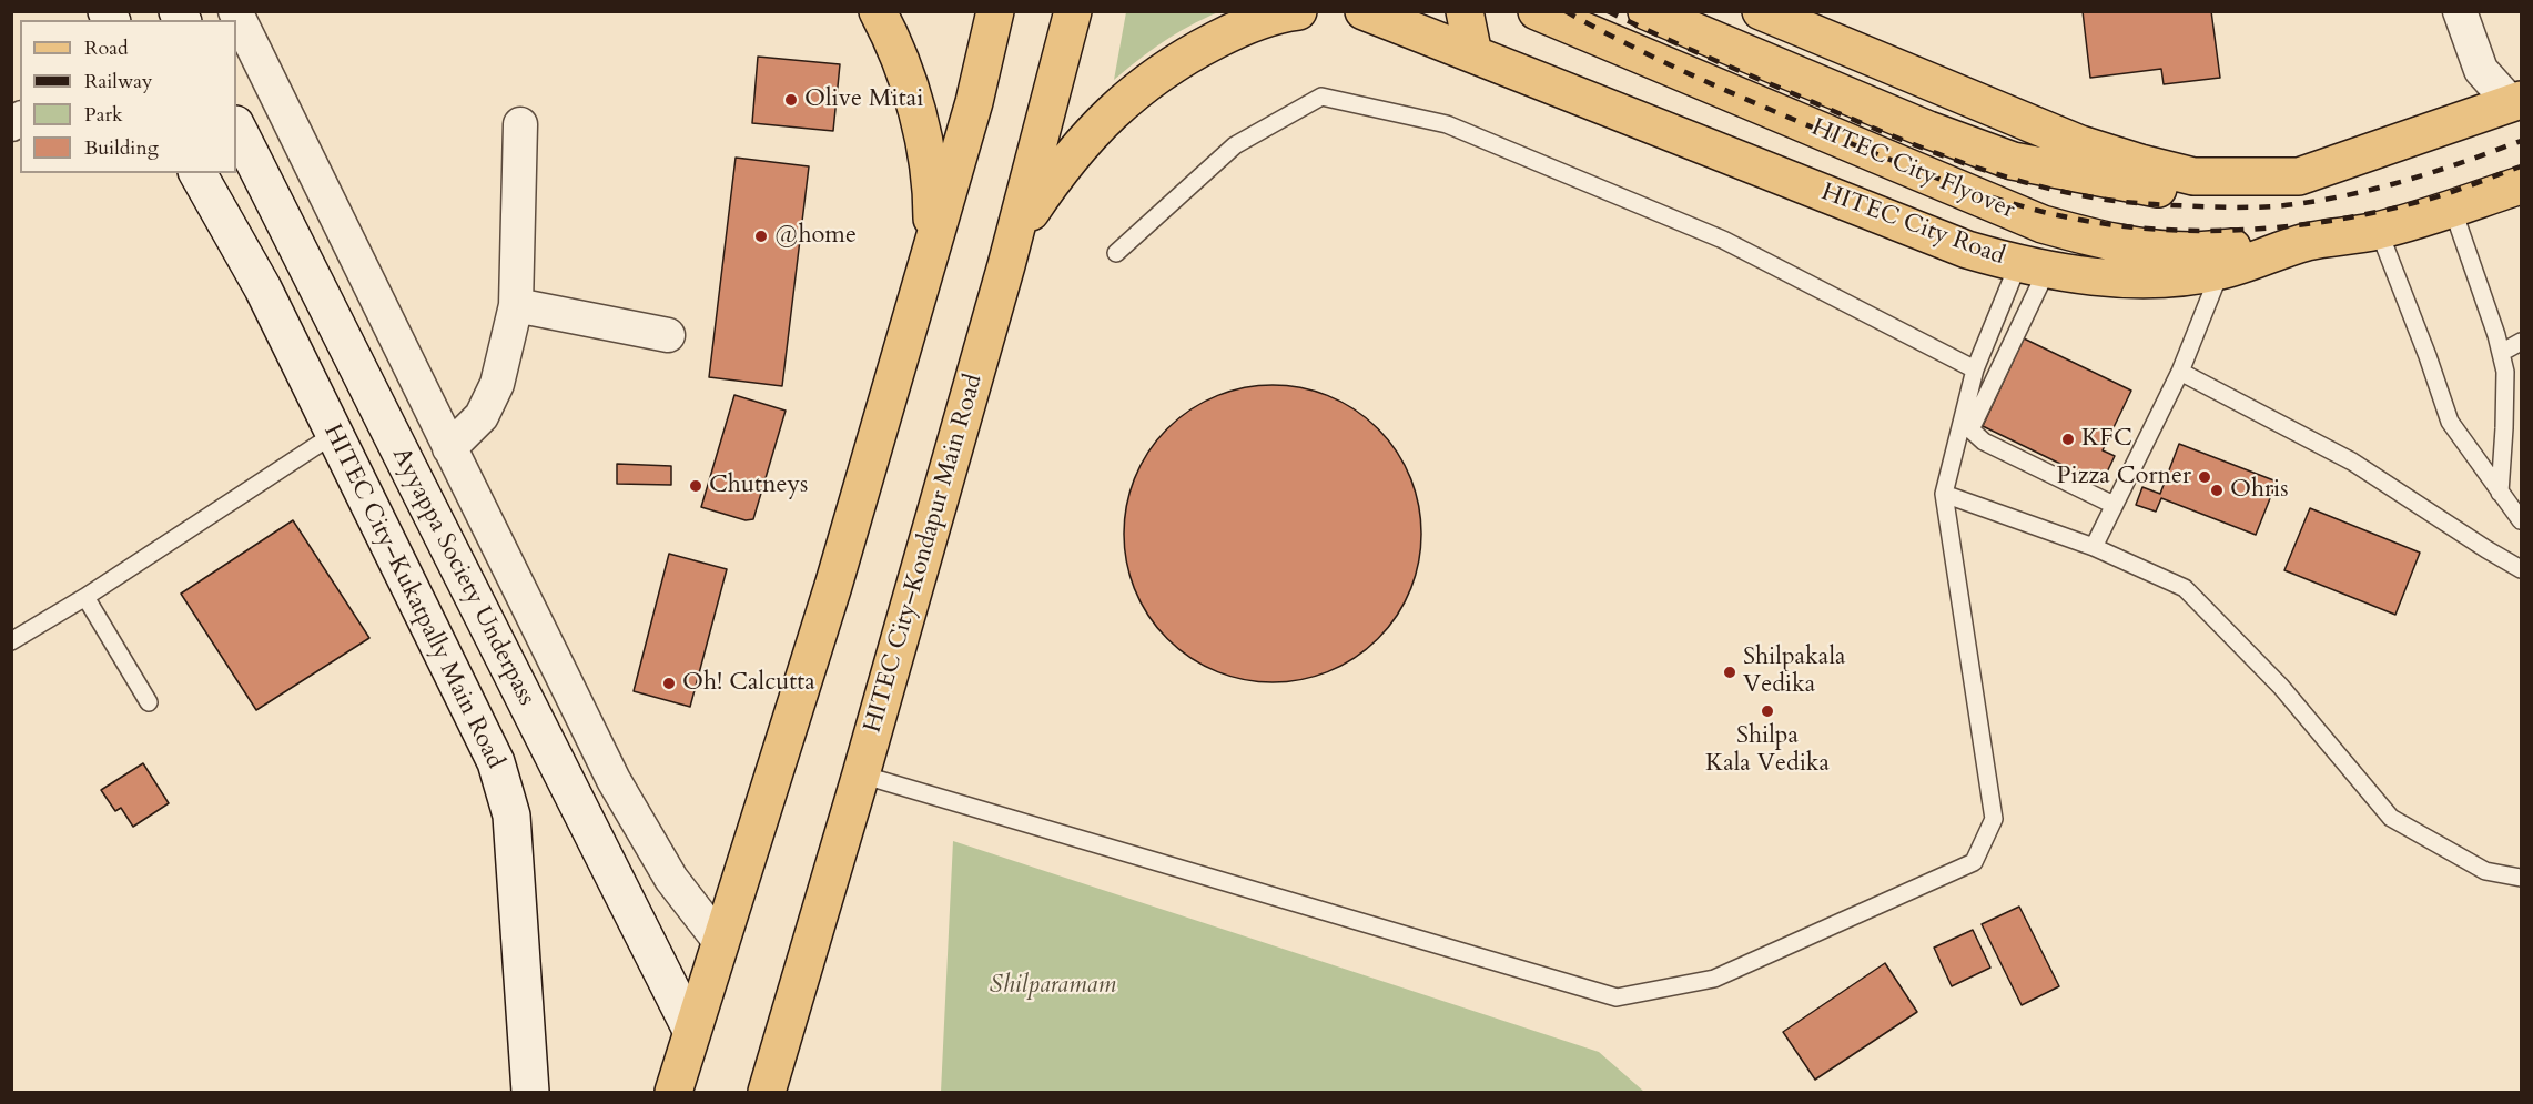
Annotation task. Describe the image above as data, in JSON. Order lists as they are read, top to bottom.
{
  "streets": {
    "main road": [
      "HITEC City Flyover",
      "HITEC City Road",
      "HITEC City–Kondapur Main Road",
      "Ayyappa Society Underpass",
      "HITEC City–Kukatpally Main Road"
    ]
  },
  "crossings": [
    ["HITEC City Flyover", "HITEC City Road"]
  ],
  "parks": ["Shilparamam"],
  "places": [
    "Olive Mitai",
    "@home",
    "KFC",
    "Pizza Corner",
    "Chutneys",
    "Ohris",
    "Shilpakala Vedika",
    "Oh! Calcutta",
    "Shilpa Kala Vedika"
  ],
  "legend": [
    "Road",
    "Railway",
    "Park",
    "Building"
  ]
}
